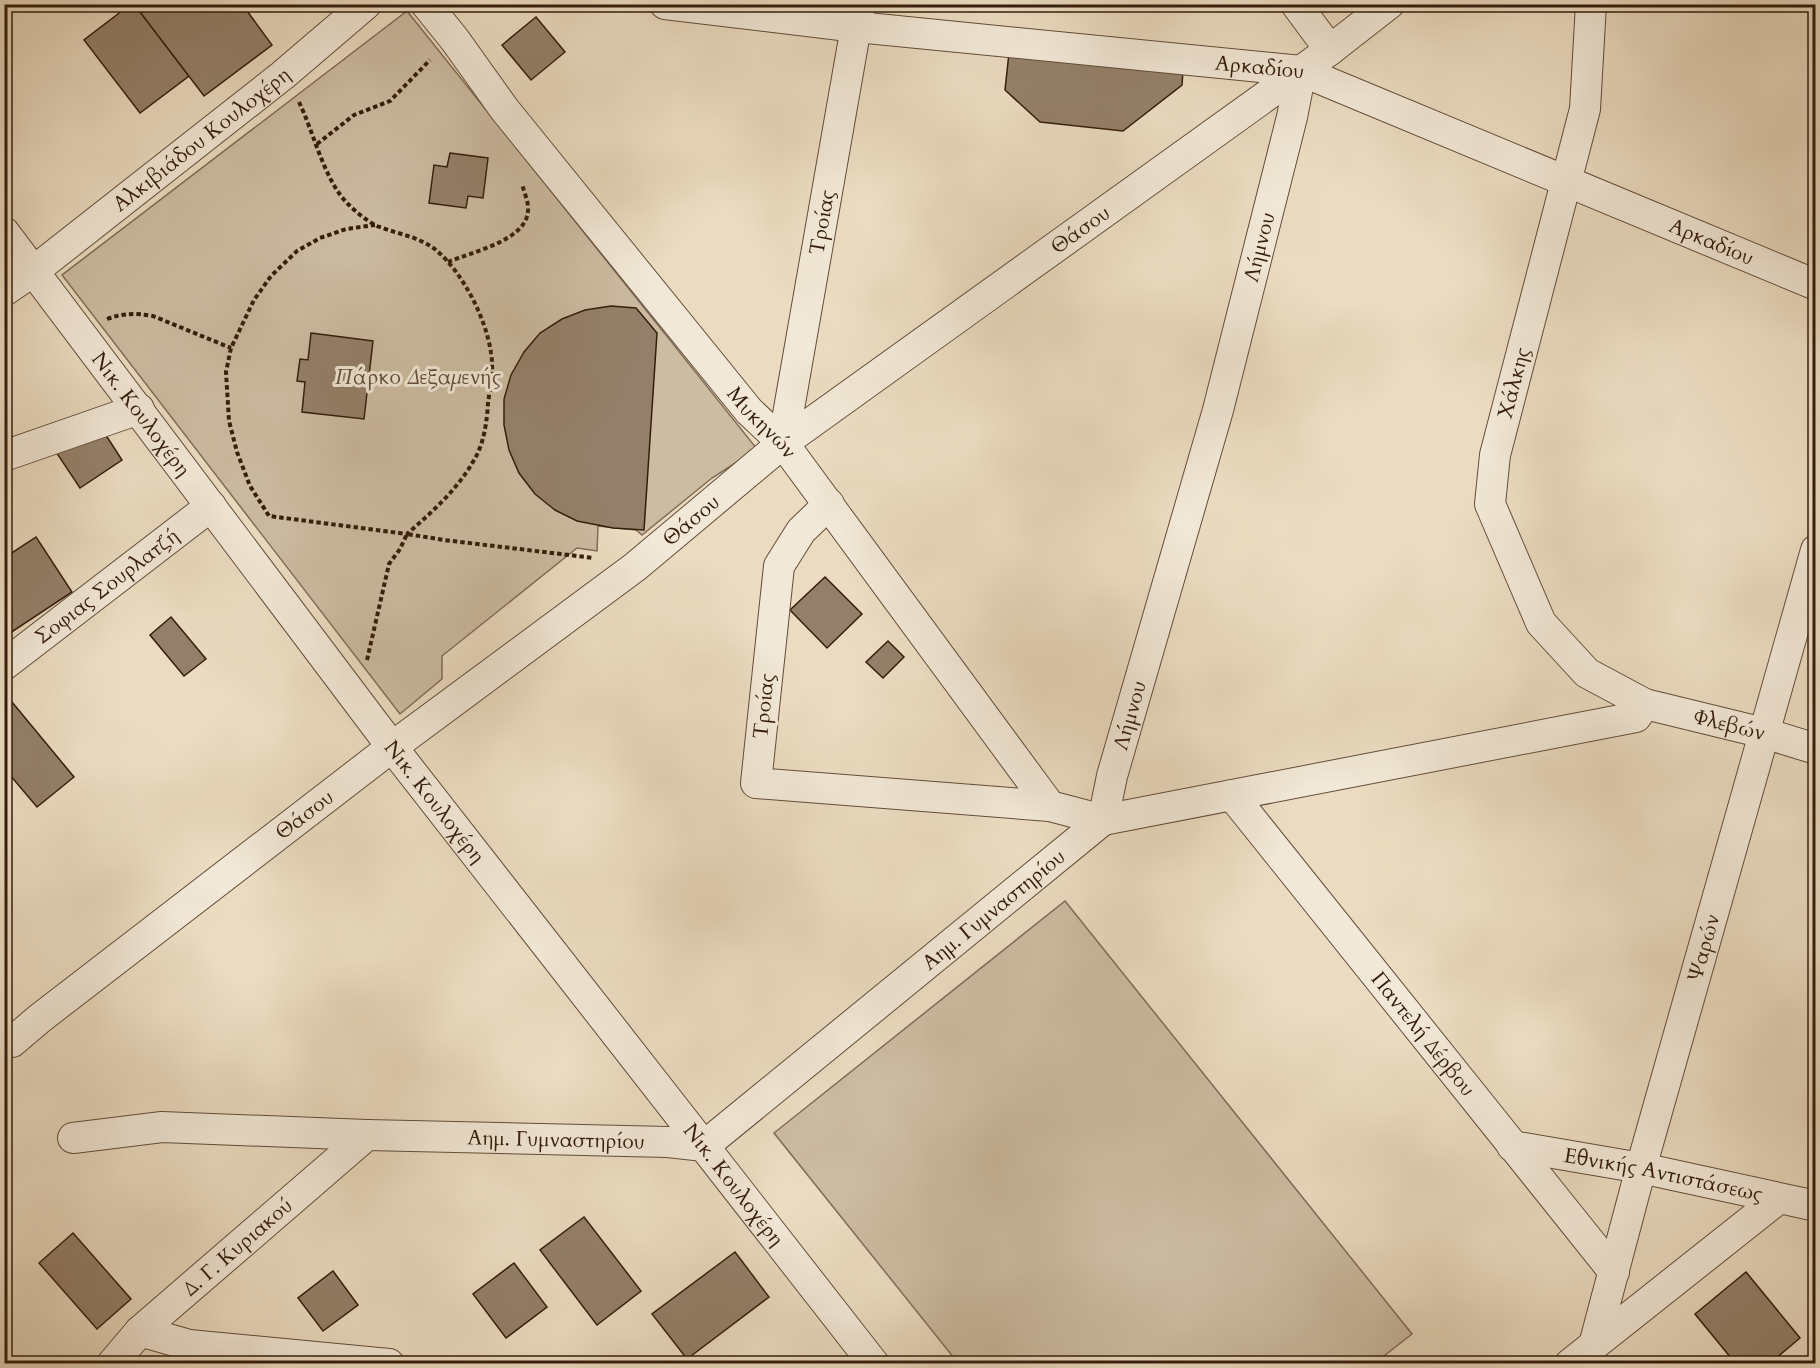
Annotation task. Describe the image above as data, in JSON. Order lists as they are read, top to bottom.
{
  "streets": {
    "street": [
      "Αρκαδίου",
      "Αλκιβιάδου Κουλοχέρη",
      "Τροίας",
      "Θάσου",
      "Λήμνου",
      "Χάλκης",
      "Νικ. Κουλοχέρη",
      "Μυκηνών",
      "Σοφιας Σουρλατζή",
      "Φλεβών",
      "Αημ. Γυμναστηρίου",
      "Ψαρών",
      "Παντελή Δέρβου",
      "Εθνικής Αντιστάσεως",
      "Δ. Γ. Κυριακού"
    ]
  },
  "crossings": [
    ["Αρκαδίου", "Τροίας"],
    ["Αρκαδίου", "Θάσου"],
    ["Αρκαδίου", "Λήμνου"],
    ["Αρκαδίου", "Χάλκης"],
    ["Αλκιβιάδου Κουλοχέρη", "Νικ. Κουλοχέρη"],
    ["Τροίας", "Θάσου"],
    ["Τροίας", "Μυκηνών"],
    ["Θάσου", "Λήμνου"],
    ["Θάσου", "Νικ. Κουλοχέρη"],
    ["Θάσου", "Μυκηνών"],
    ["Λήμνου", "Αημ. Γυμναστηρίου"],
    ["Χάλκης", "Φλεβών"],
    ["Νικ. Κουλοχέρη", "Σοφιας Σουρλατζή"],
    ["Νικ. Κουλοχέρη", "Αημ. Γυμναστηρίου"],
    ["Φλεβών", "Ψαρών"],
    ["Αημ. Γυμναστηρίου", "Δ. Γ. Κυριακού"],
    ["Ψαρών", "Παντελή Δέρβου"],
    ["Ψαρών", "Εθνικής Αντιστάσεως"],
    ["Παντελή Δέρβου", "Εθνικής Αντιστάσεως"]
  ],
  "parks": ["Πάρκο Δεξαμενής"]
}
